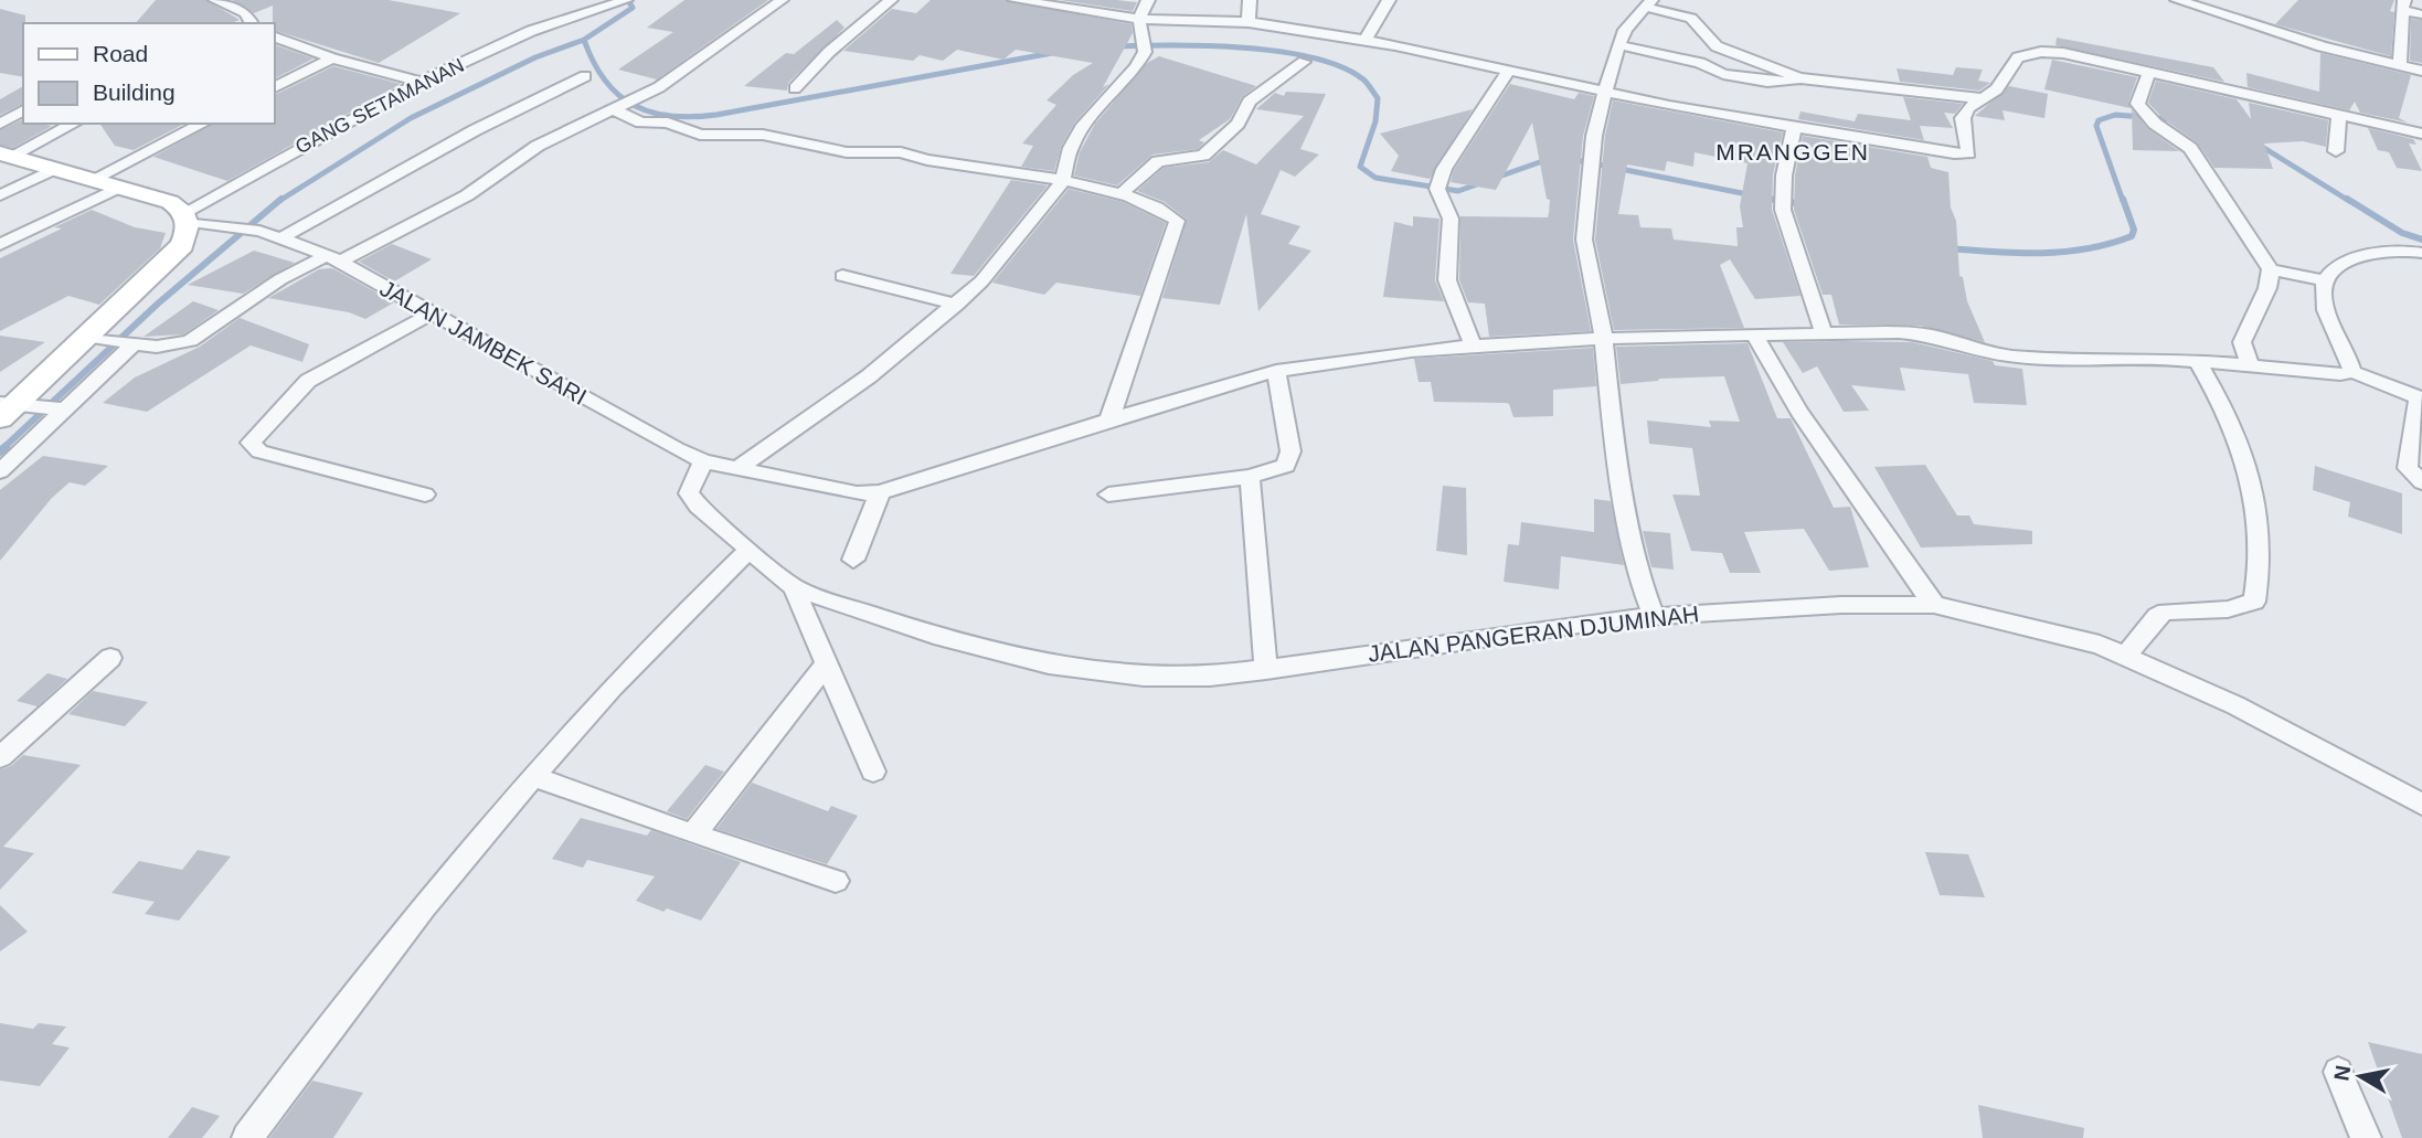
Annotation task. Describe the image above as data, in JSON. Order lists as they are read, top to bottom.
{
  "streets": {
    "street": ["GANG SETAMANAN", "JALAN JAMBEK SARI", "JALAN PANGERAN DJUMINAH"]
  },
  "crossings": [
    ["JALAN JAMBEK SARI", "JALAN PANGERAN DJUMINAH"]
  ],
  "districts": ["MRANGGEN"],
  "legend": ["Road", "Building"],
  "north": "left"
}
